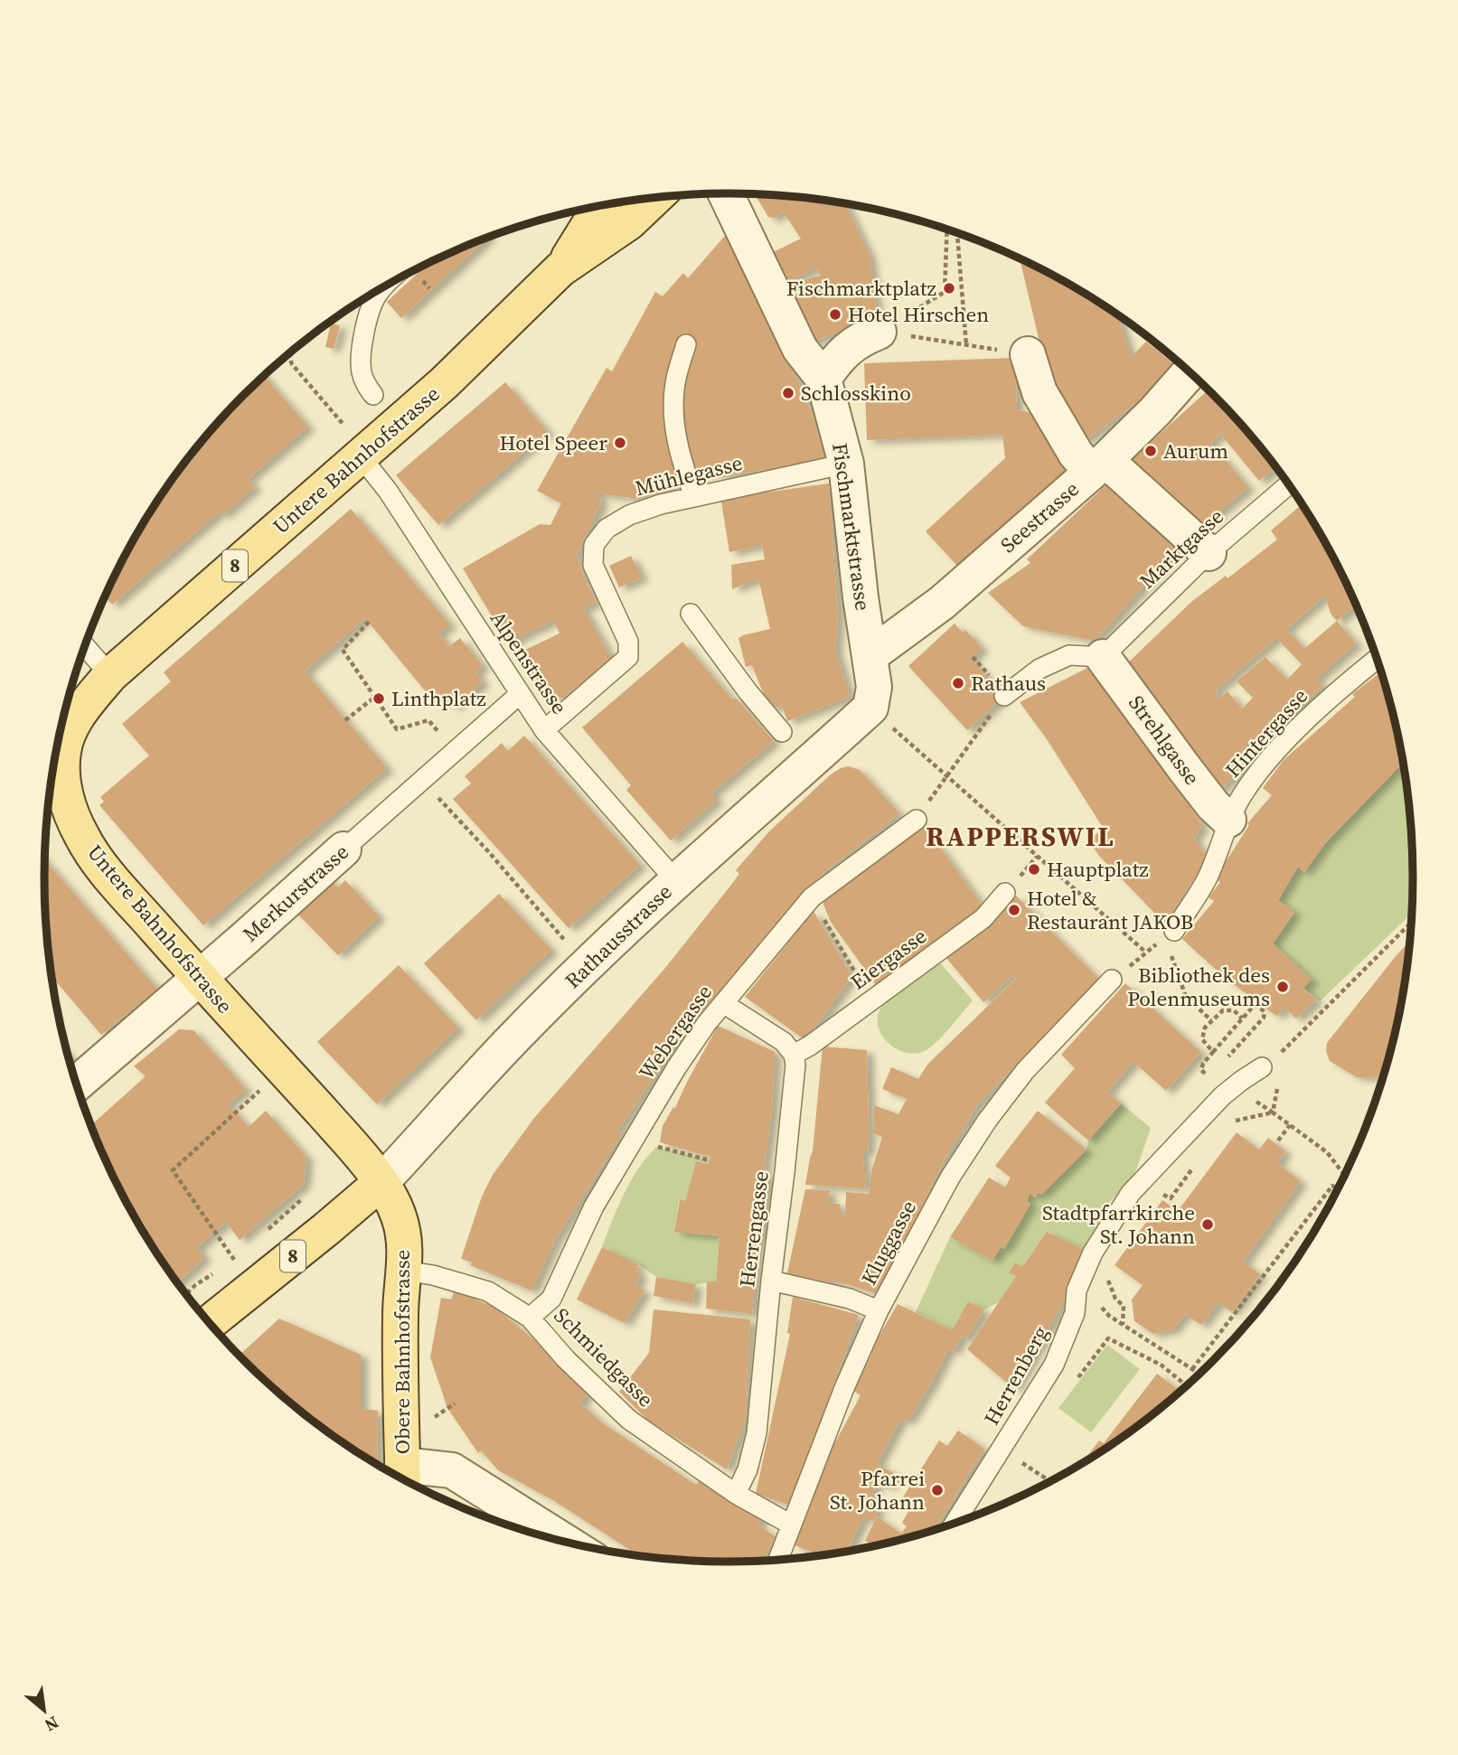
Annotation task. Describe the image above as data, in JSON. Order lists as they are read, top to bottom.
{
  "streets": {
    "main road": ["Untere Bahnhofstrasse", "8", "Obere Bahnhofstrasse"],
    "street": [
      "Seestrasse",
      "Fischmarktstrasse",
      "Strehlgasse",
      "Merkurstrasse",
      "Rathausstrasse"
    ],
    "lane": [
      "Mühlegasse",
      "Marktgasse",
      "Alpenstrasse",
      "Hintergasse",
      "Eiergasse",
      "Webergasse",
      "Herrengasse",
      "Kluggasse",
      "Schmiedgasse",
      "Herrenberg"
    ]
  },
  "crossings": [
    ["Untere Bahnhofstrasse", "8"],
    ["Untere Bahnhofstrasse", "Alpenstrasse"],
    ["Untere Bahnhofstrasse", "Merkurstrasse"],
    ["Untere Bahnhofstrasse", "Rathausstrasse"],
    ["Untere Bahnhofstrasse", "Obere Bahnhofstrasse"],
    ["Mühlegasse", "Fischmarktstrasse"],
    ["Mühlegasse", "Alpenstrasse"],
    ["Seestrasse", "Fischmarktstrasse"],
    ["Fischmarktstrasse", "Rathausstrasse"],
    ["Marktgasse", "Strehlgasse"],
    ["8", "Rathausstrasse"],
    ["8", "Obere Bahnhofstrasse"],
    ["Alpenstrasse", "Merkurstrasse"],
    ["Alpenstrasse", "Rathausstrasse"],
    ["Hintergasse", "Strehlgasse"],
    ["Rathausstrasse", "Obere Bahnhofstrasse"],
    ["Eiergasse", "Herrengasse"],
    ["Webergasse", "Schmiedgasse"],
    ["Herrengasse", "Schmiedgasse"],
    ["Kluggasse", "Schmiedgasse"],
    ["Obere Bahnhofstrasse", "Schmiedgasse"]
  ],
  "districts": ["RAPPERSWIL"],
  "places": [
    "Fischmarktplatz",
    "Hotel Hirschen",
    "Schlosskino",
    "Hotel Speer",
    "Aurum",
    "Rathaus",
    "Linthplatz",
    "Hauptplatz",
    "Hotel & Restaurant JAKOB",
    "Bibliothek des Polenmuseums",
    "Stadtpfarrkirche St. Johann",
    "Pfarrei St. Johann"
  ],
  "north": "bottom right"
}
